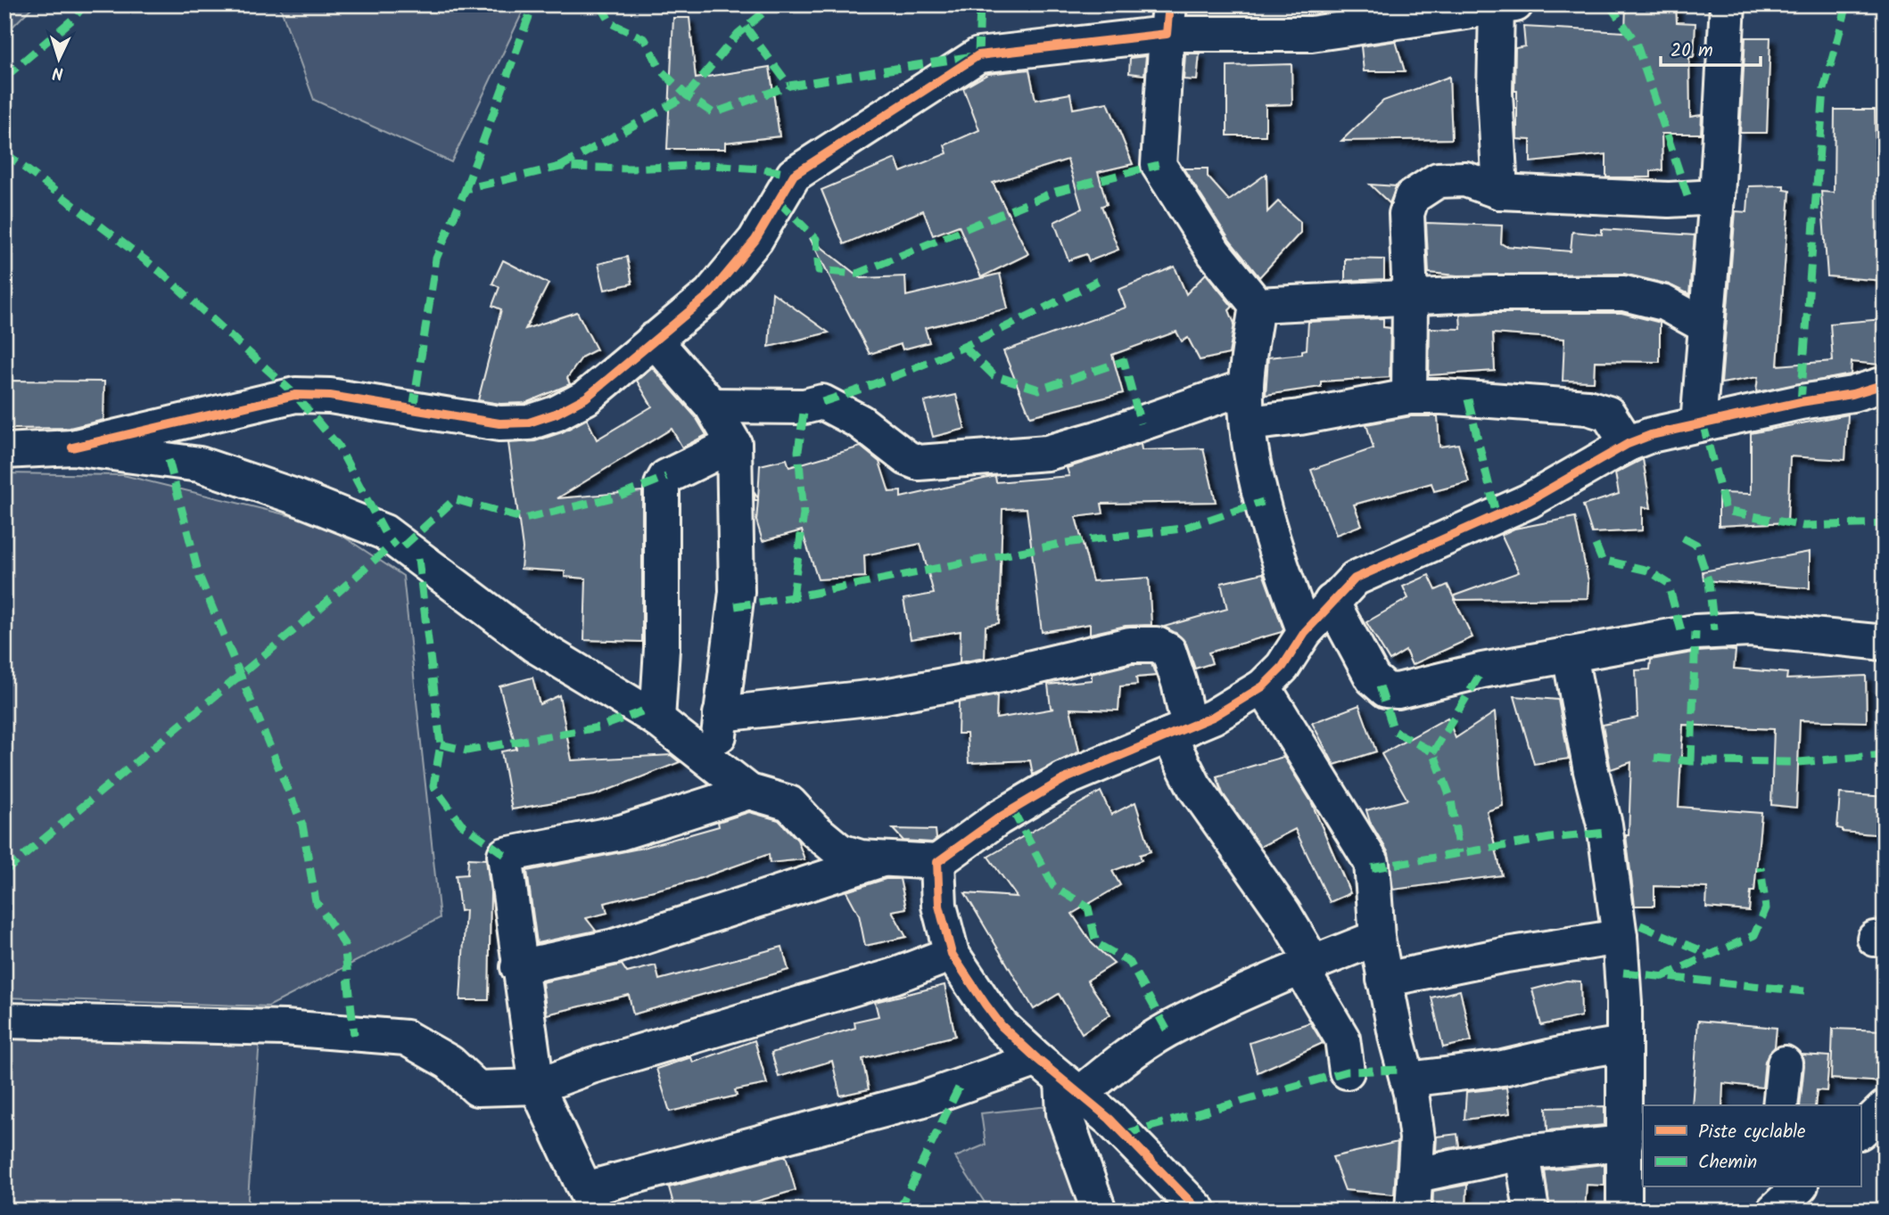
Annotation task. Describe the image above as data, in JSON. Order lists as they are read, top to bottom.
{
  "legend": ["Piste cyclable", "Chemin"],
  "scale_bar": "20 m",
  "north": "bottom"
}
